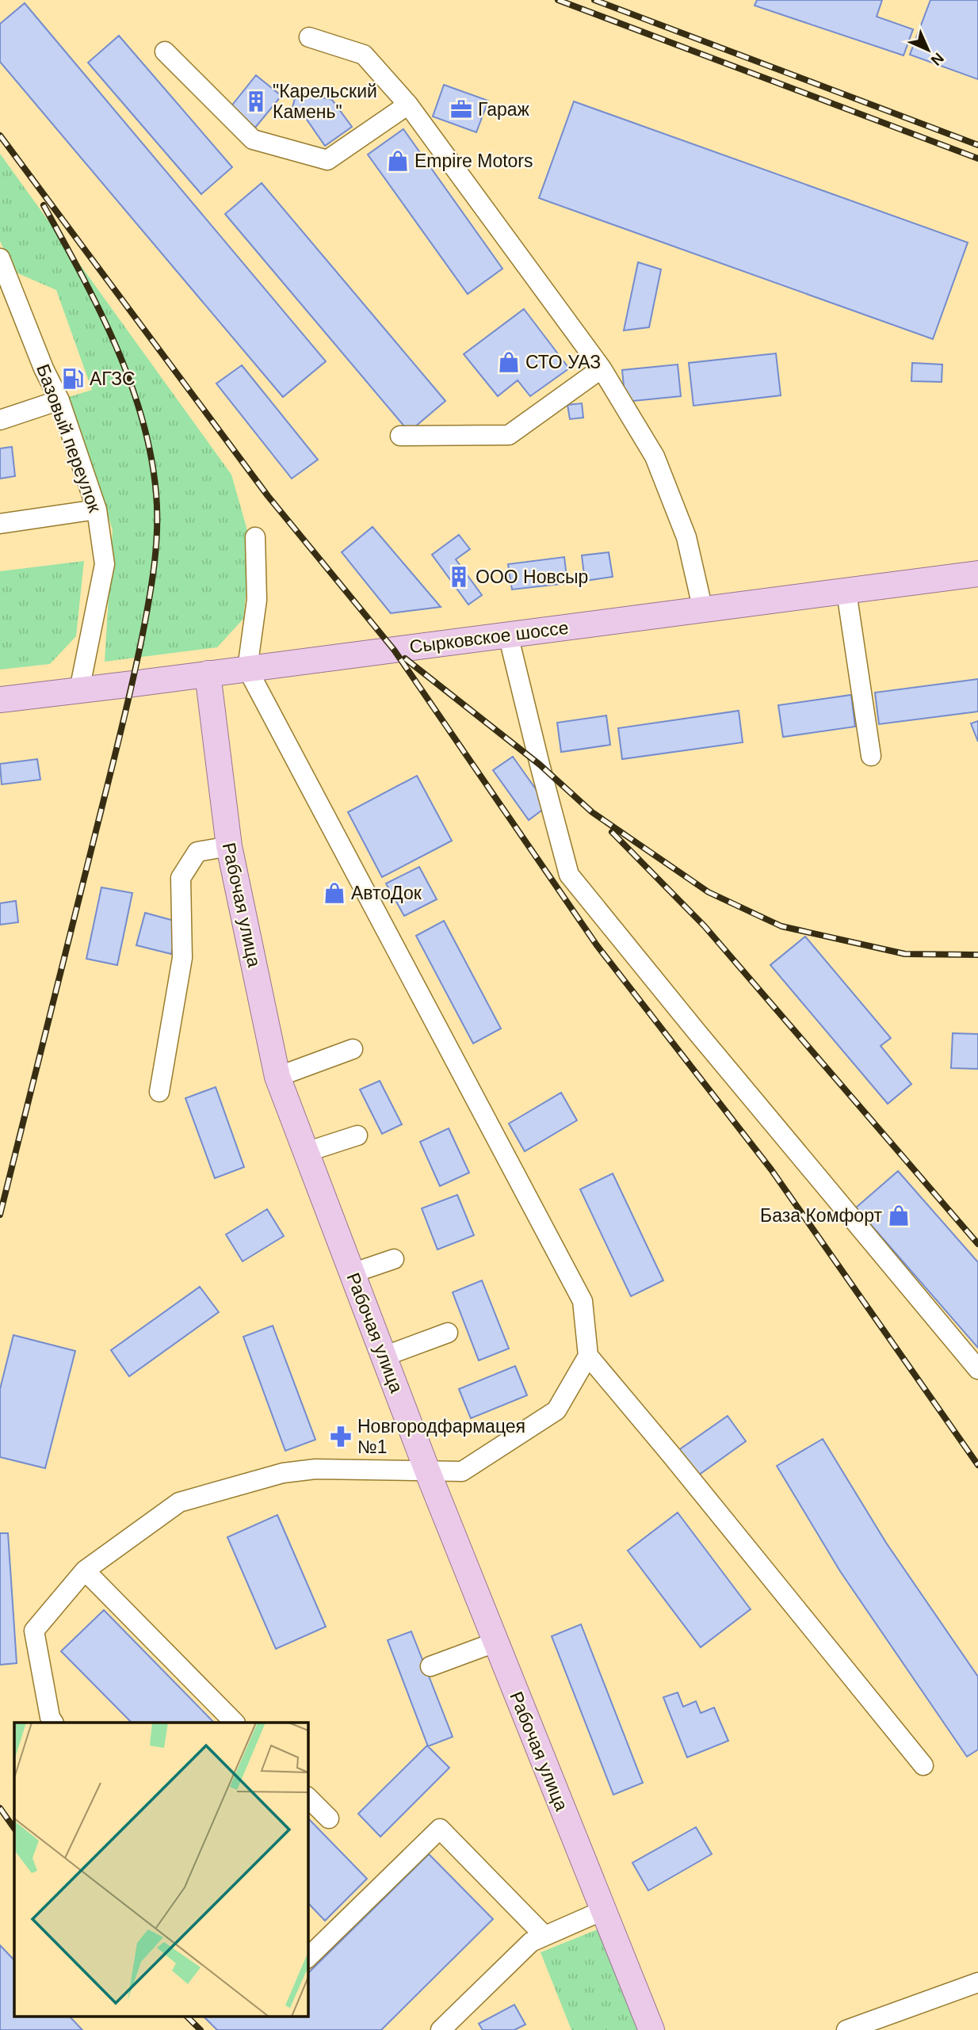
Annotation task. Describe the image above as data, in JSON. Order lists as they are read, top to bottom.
{
  "streets": {
    "main road": ["Сырковское шоссе", "Рабочая улица"],
    "street": ["Базовый переулок"]
  },
  "crossings": [
    ["Базовый переулок", "Сырковское шоссе"],
    ["Сырковское шоссе", "Рабочая улица"]
  ],
  "places": {
    "building": ["\"Карельский Камень\"", "ООО Новсыр"],
    "office": ["Гараж"],
    "shop": [
      "Empire Motors",
      "СТО УАЗ",
      "АвтоДок",
      "База Комфорт"
    ],
    "fuel station": ["АГЗС"],
    "pharmacy": ["Новгородфармацея №1"]
  },
  "north": "bottom right"
}
